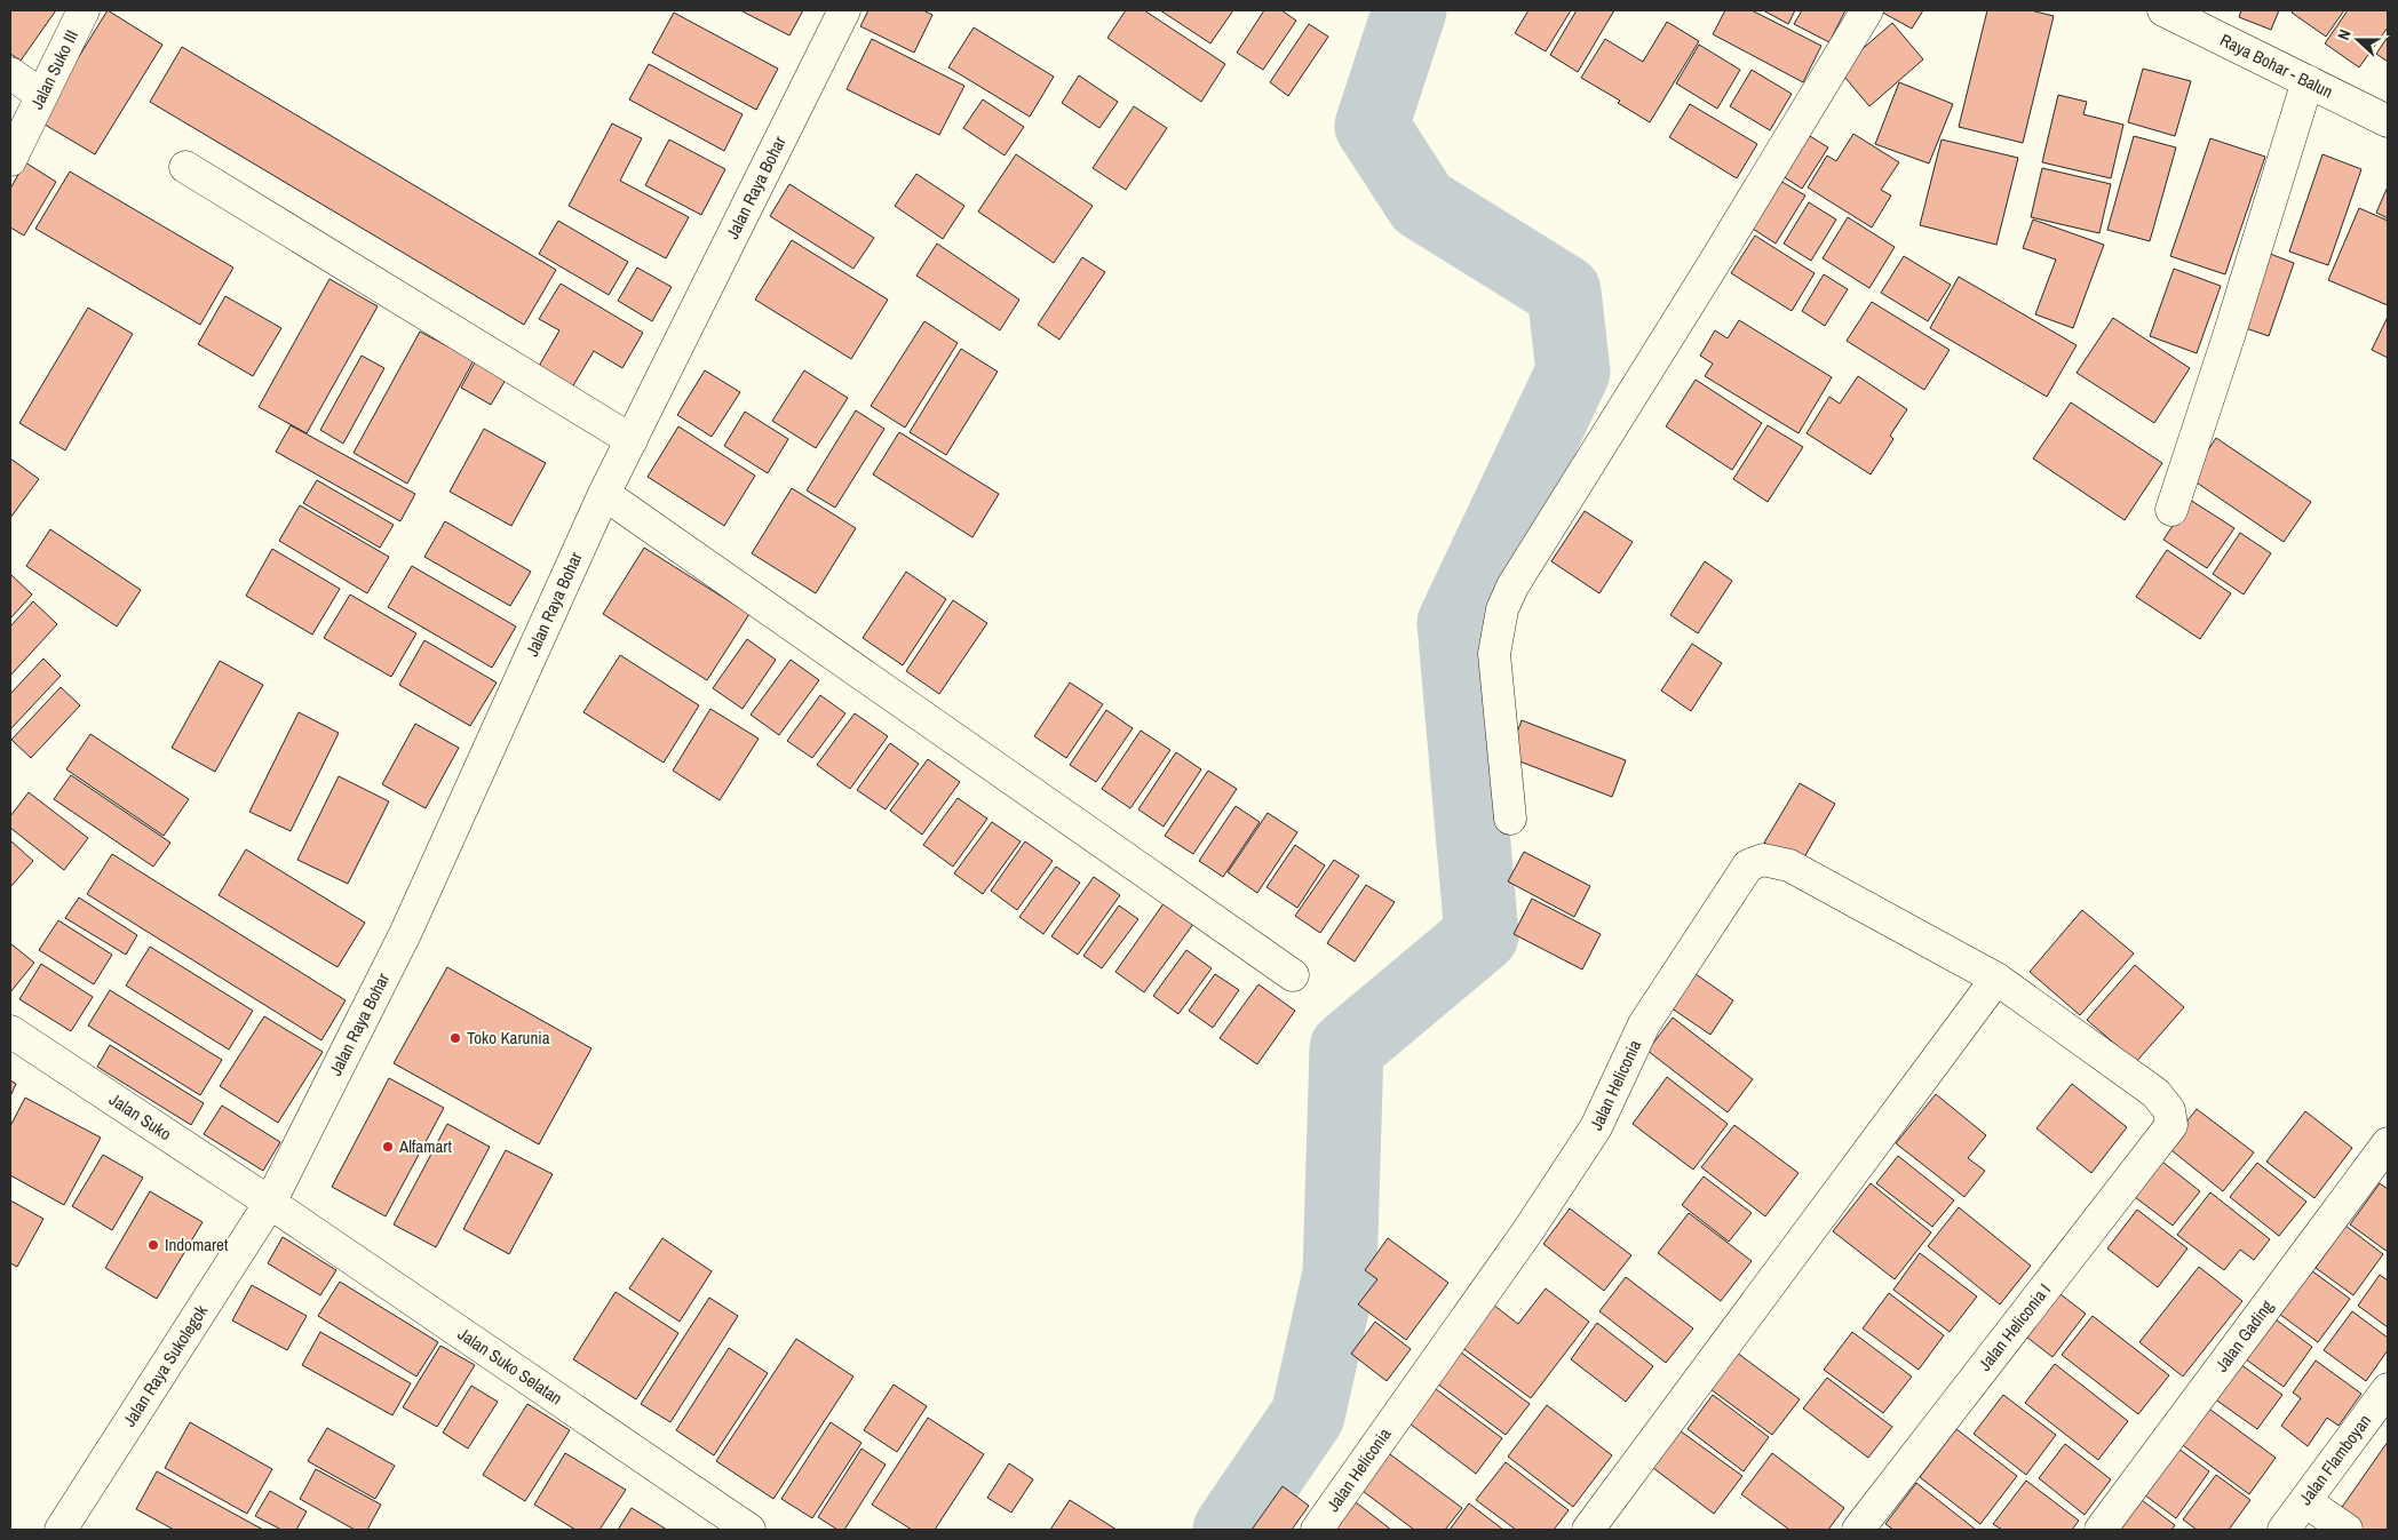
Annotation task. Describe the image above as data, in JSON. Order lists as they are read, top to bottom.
{
  "streets": {
    "street": [
      "Raya Bohar - Balun",
      "Jalan Suko III",
      "Jalan Raya Bohar",
      "Jalan Heliconia",
      "Jalan Suko",
      "Jalan Heliconia I",
      "Jalan Gading",
      "Jalan Raya Sukolegok",
      "Jalan Suko Selatan",
      "Jalan Flamboyan"
    ]
  },
  "crossings": [
    ["Jalan Raya Bohar", "Jalan Suko"],
    ["Jalan Raya Bohar", "Jalan Raya Sukolegok"],
    ["Jalan Raya Bohar", "Jalan Suko Selatan"],
    ["Jalan Heliconia", "Jalan Heliconia I"],
    ["Jalan Suko", "Jalan Raya Sukolegok"],
    ["Jalan Suko", "Jalan Suko Selatan"],
    ["Jalan Raya Sukolegok", "Jalan Suko Selatan"]
  ],
  "places": ["Toko Karunia", "Alfamart", "Indomaret"],
  "north": "left"
}
